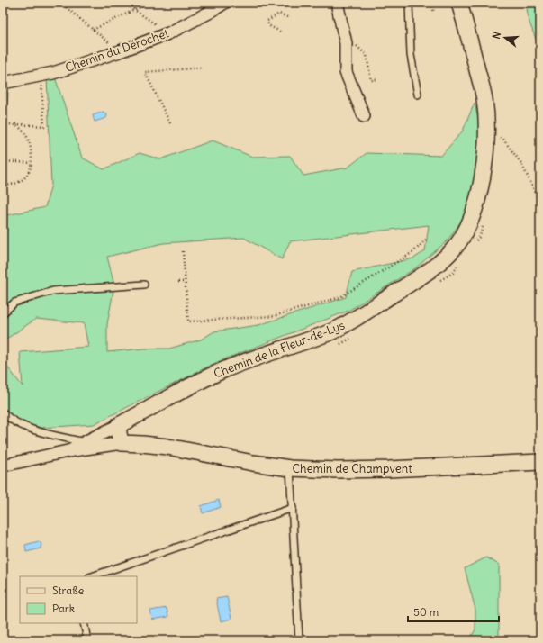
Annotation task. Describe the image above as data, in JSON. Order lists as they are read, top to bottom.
{
  "streets": {
    "street": ["Chemin du Dérochet", "Chemin de la Fleur-de-Lys", "Chemin de Champvent"]
  },
  "crossings": [
    ["Chemin de la Fleur-de-Lys", "Chemin de Champvent"]
  ],
  "legend": ["Straße", "Park"],
  "scale_bar": "50 m",
  "north": "left"
}
